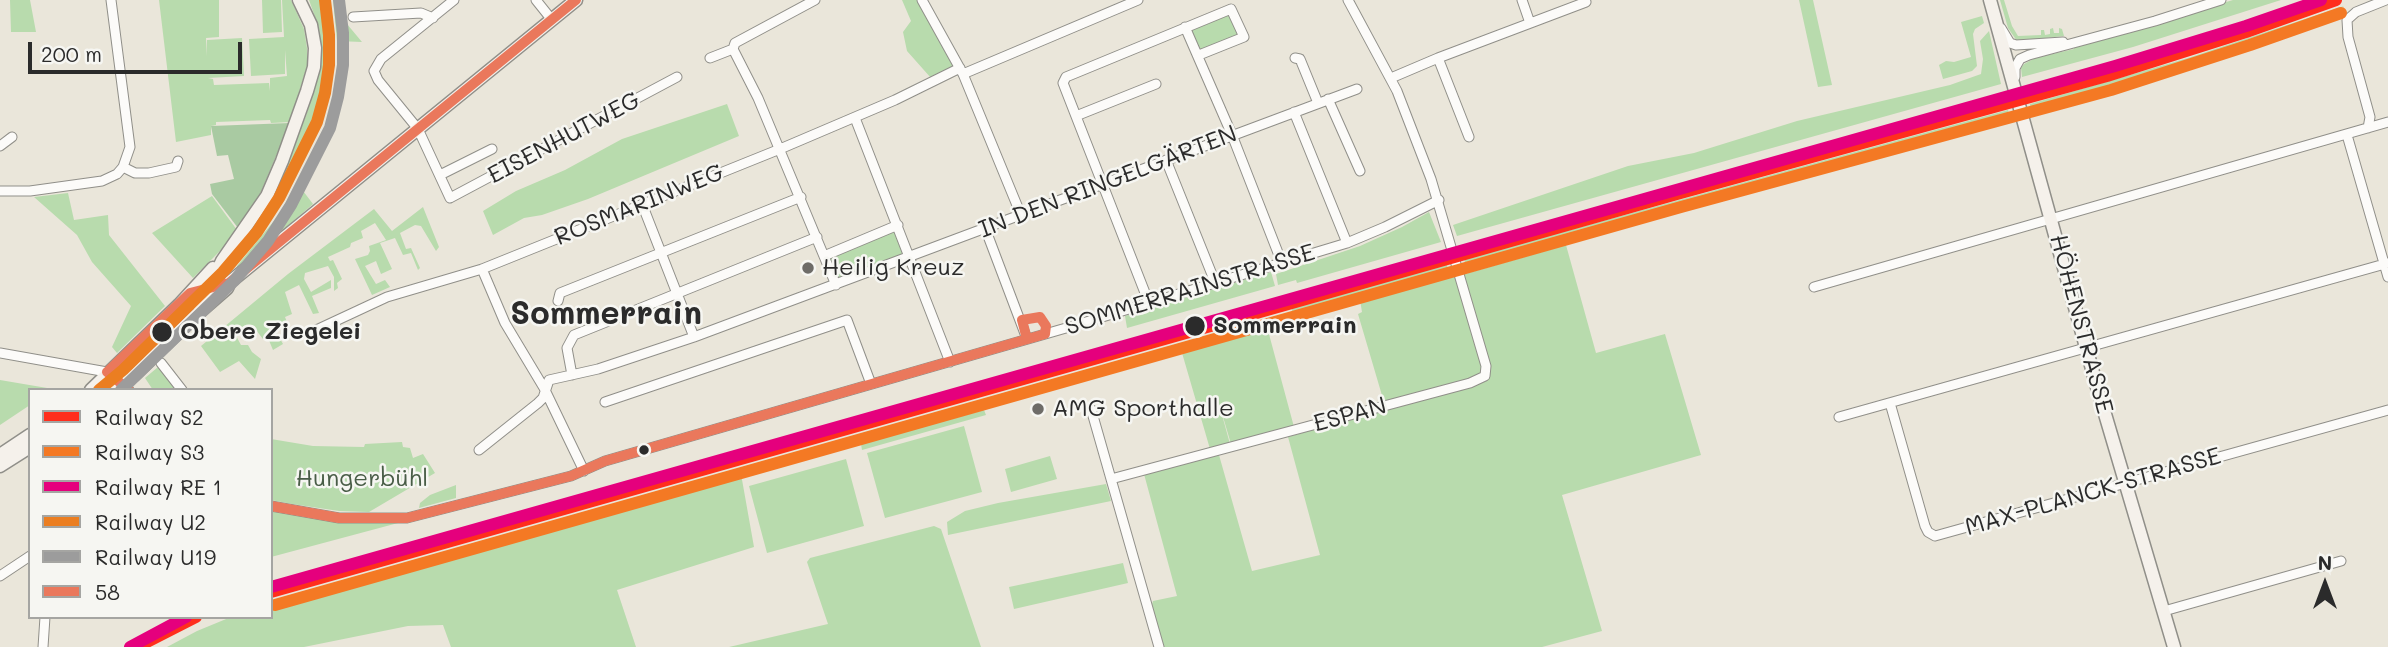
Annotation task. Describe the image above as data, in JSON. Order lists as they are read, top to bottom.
{
  "streets": {
    "main road": ["HÖHENSTRASSE"],
    "street": [
      "EISENHUTWEG",
      "IN DEN RINGELGÄRTEN",
      "ROSMARINWEG",
      "SOMMERRAINSTRASSE",
      "ESPAN",
      "MAX-PLANCK-STRASSE"
    ]
  },
  "crossings": [
    ["SOMMERRAINSTRASSE", "ESPAN"],
    ["HÖHENSTRASSE", "MAX-PLANCK-STRASSE"]
  ],
  "districts": ["Sommerrain"],
  "parks": ["Hungerbühl"],
  "places": [
    "Heilig Kreuz",
    "Sommerrain",
    "Obere Ziegelei",
    "AMG Sporthalle"
  ],
  "lines": [
    "rail line S2",
    "rail line U2",
    "rail line U19",
    "transit line 58",
    "rail line S3"
  ],
  "legend": [
    "Railway S2",
    "Railway S3",
    "Railway RE 1",
    "Railway U2",
    "Railway U19",
    "58"
  ],
  "scale_bar": "200 m",
  "north": "top"
}
